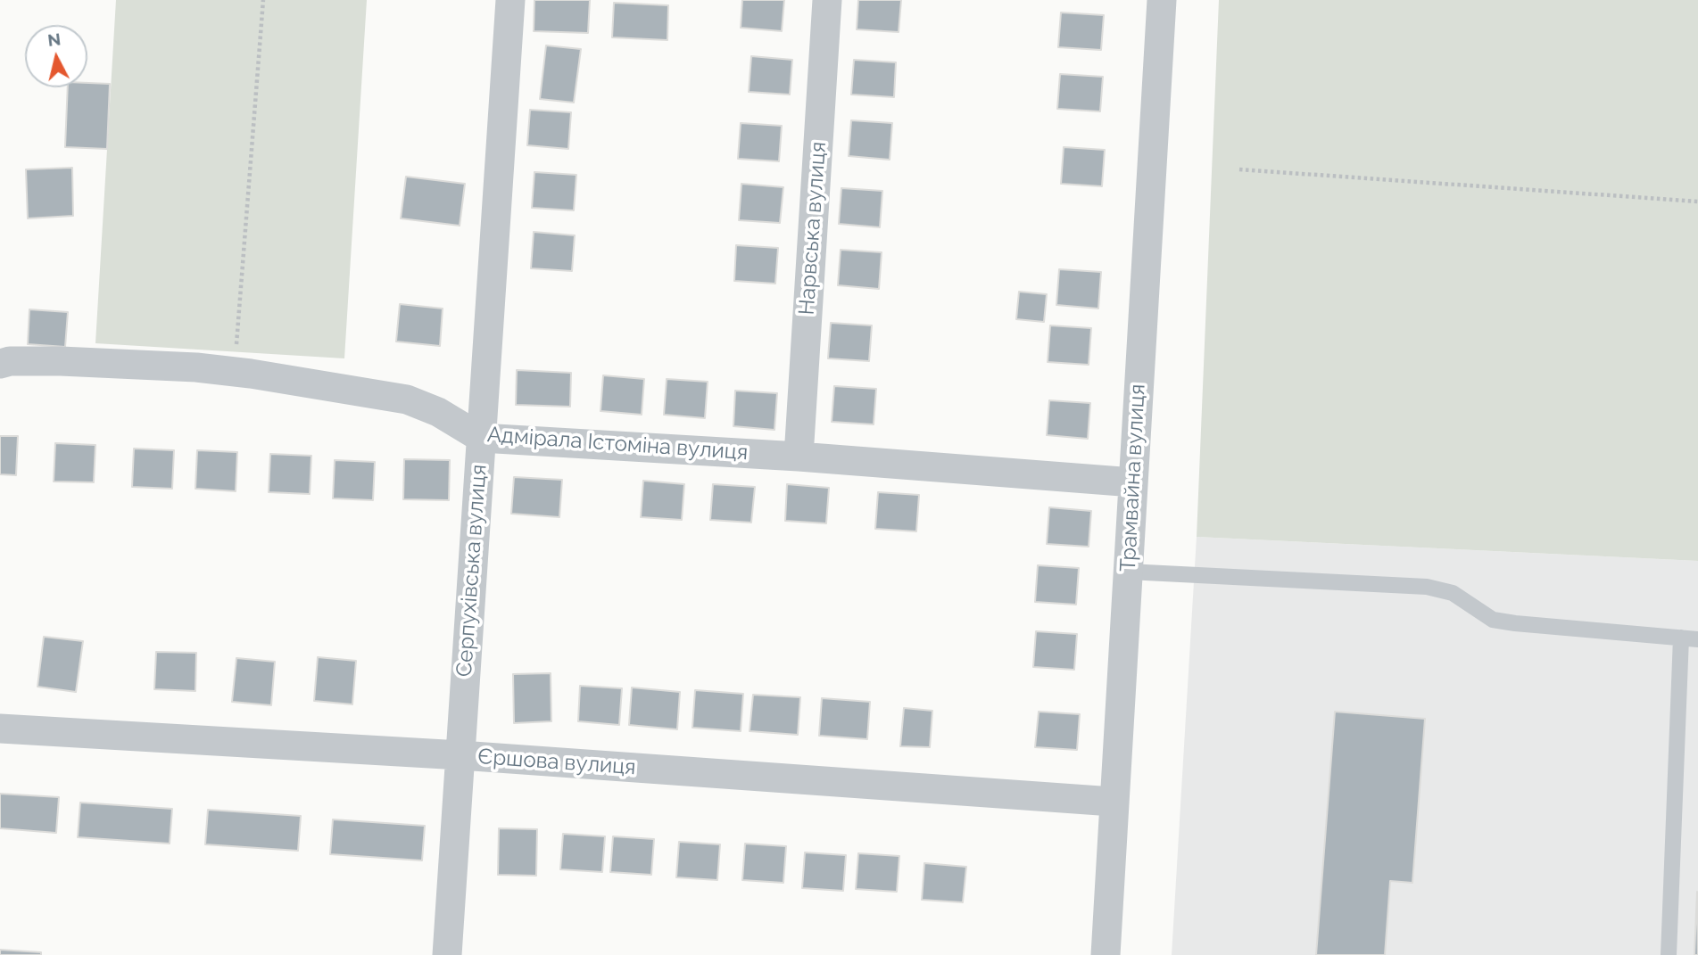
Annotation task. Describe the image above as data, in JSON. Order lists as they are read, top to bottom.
{
  "streets": {
    "street": [
      "Нарвська вулиця",
      "Адмірала Істоміна вулиця",
      "Трамвайна вулиця",
      "Серпухівська вулиця",
      "Єршова вулиця"
    ]
  },
  "crossings": [
    ["Нарвська вулиця", "Адмірала Істоміна вулиця"],
    ["Адмірала Істоміна вулиця", "Трамвайна вулиця"],
    ["Адмірала Істоміна вулиця", "Серпухівська вулиця"],
    ["Трамвайна вулиця", "Єршова вулиця"],
    ["Серпухівська вулиця", "Єршова вулиця"]
  ],
  "north": "top"
}
